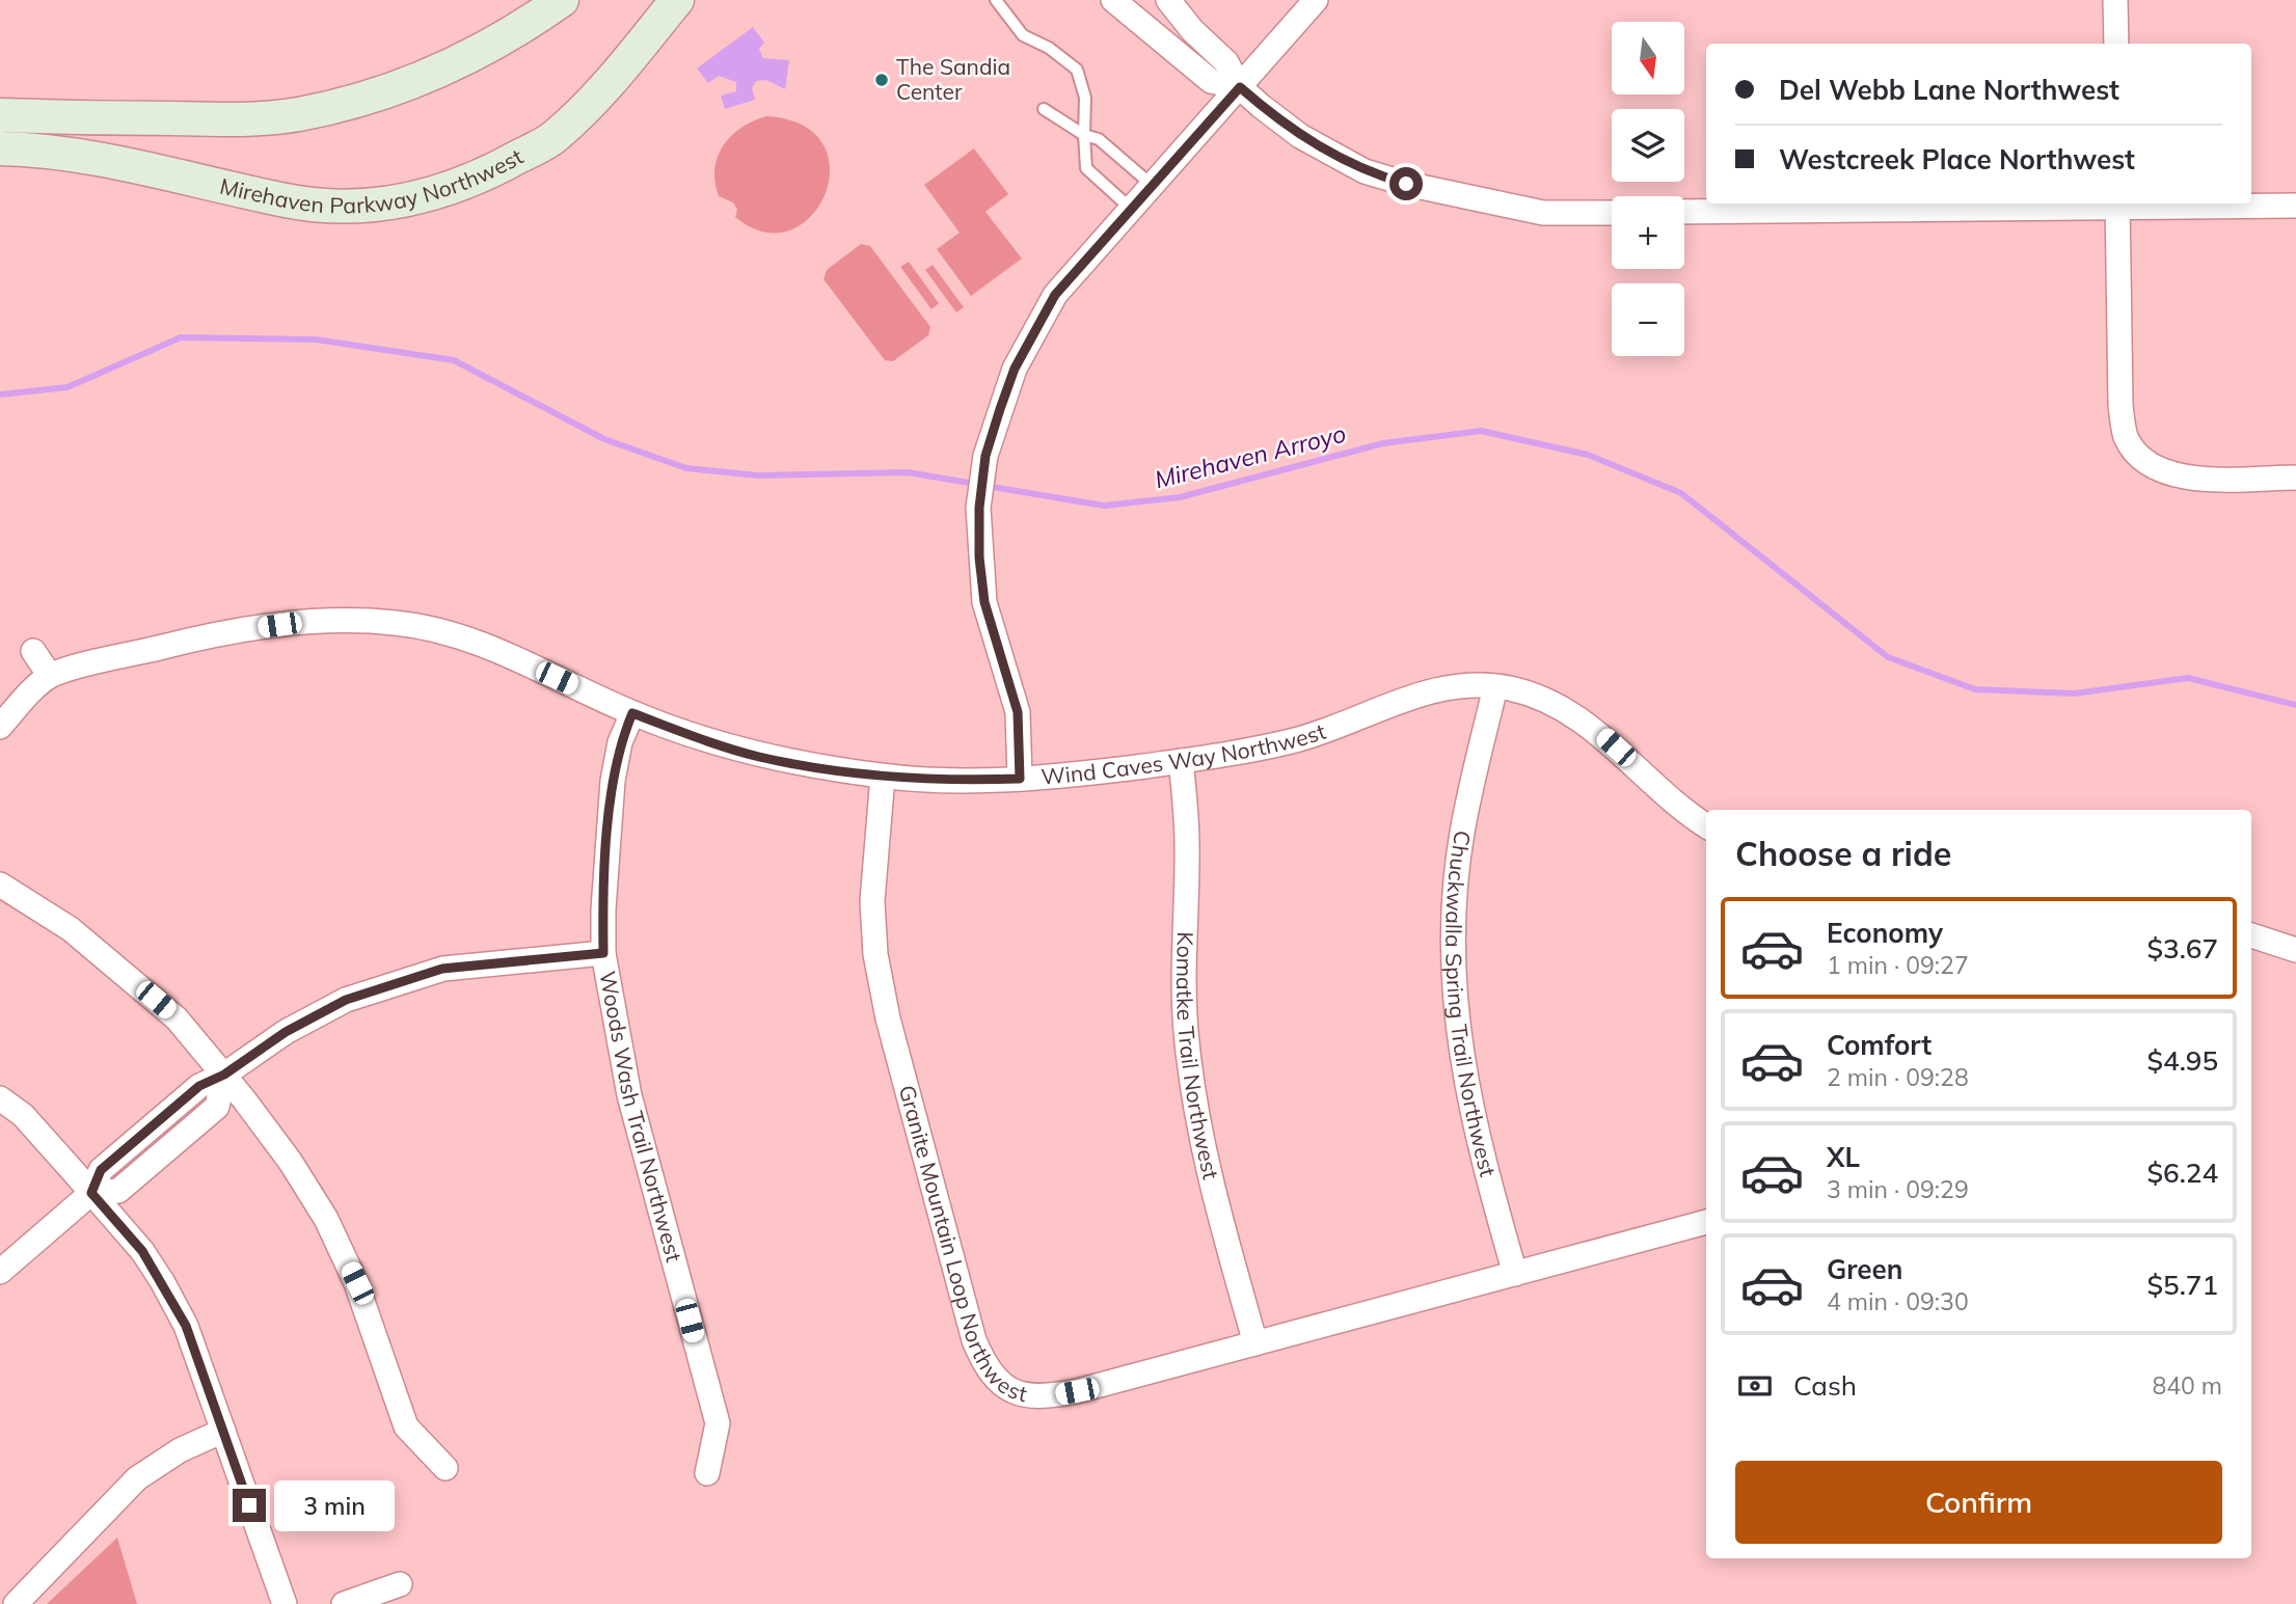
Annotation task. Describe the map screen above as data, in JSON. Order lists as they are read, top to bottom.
{
  "streets": {
    "street": [
      "Mirehaven Parkway Northwest",
      "Wind Caves Way Northwest",
      "Chuckwalla Spring Trail Northwest",
      "Komatke Trail Northwest",
      "Woods Wash Trail Northwest",
      "Granite Mountain Loop Northwest"
    ]
  },
  "crossings": [
    ["Wind Caves Way Northwest", "Chuckwalla Spring Trail Northwest"],
    ["Wind Caves Way Northwest", "Komatke Trail Northwest"],
    ["Wind Caves Way Northwest", "Woods Wash Trail Northwest"],
    ["Wind Caves Way Northwest", "Granite Mountain Loop Northwest"],
    ["Chuckwalla Spring Trail Northwest", "Granite Mountain Loop Northwest"],
    ["Komatke Trail Northwest", "Granite Mountain Loop Northwest"]
  ],
  "water": ["Mirehaven Arroyo"],
  "places": ["The Sandia Center"],
  "north": "bottom",
  "page": {
    "map_buttons": ["+", "−"],
    "banner": ["Del Webb Lane Northwest", "Westcreek Place Northwest"],
    "heading": "Choose a ride",
    "list": [
      {
        "name": "Economy",
        "note": "1 min · 09:27",
        "value": "$3.67"
      },
      {
        "name": "Comfort",
        "note": "2 min · 09:28",
        "value": "$4.95"
      },
      {
        "name": "XL",
        "note": "3 min · 09:29",
        "value": "$6.24"
      },
      {
        "name": "Green",
        "note": "4 min · 09:30",
        "value": "$5.71"
      }
    ],
    "pay": ["Cash", "840 m"],
    "buttons": "Confirm",
    "bubble": "3 min"
  }
}
